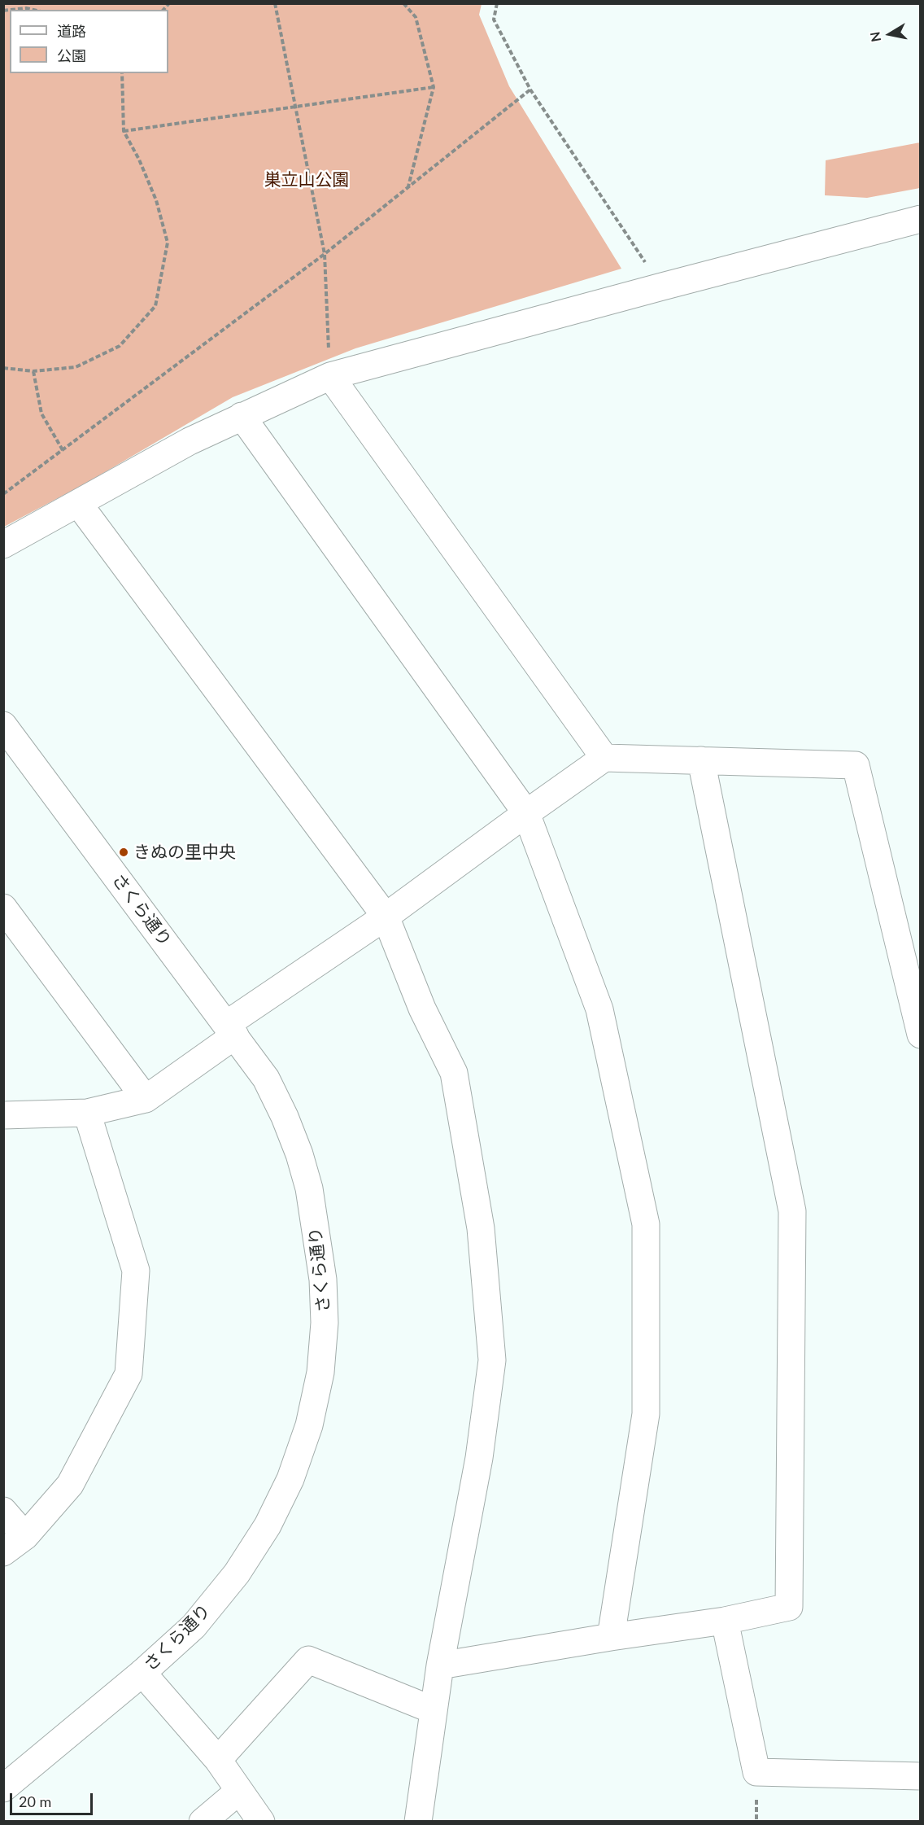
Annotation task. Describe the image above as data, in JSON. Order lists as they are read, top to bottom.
{
  "streets": {
    "street": ["さくら通り"]
  },
  "parks": ["巣立山公園"],
  "places": ["きぬの里中央"],
  "legend": ["道路", "公園"],
  "scale_bar": "20 m",
  "north": "left"
}
